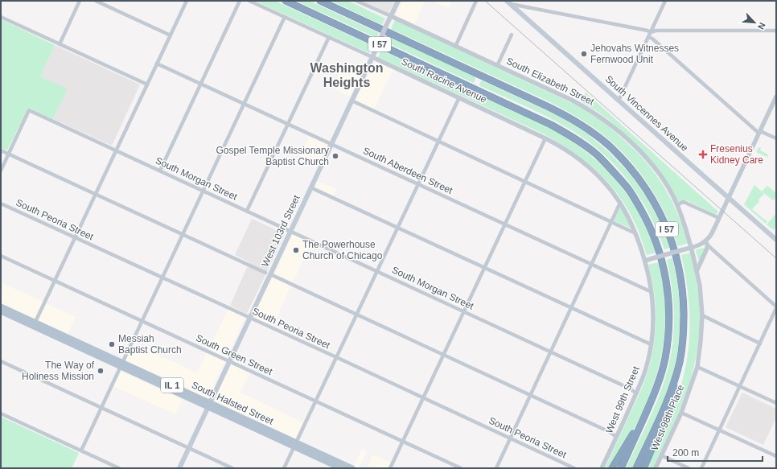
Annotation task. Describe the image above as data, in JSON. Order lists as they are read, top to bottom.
{
  "streets": {
    "highway": ["I 57"],
    "main road": [
      "South Vincennes Avenue",
      "West 103rd Street",
      "IL 1",
      "South Halsted Street"
    ],
    "street": [
      "South Racine Avenue",
      "South Elizabeth Street",
      "South Aberdeen Street",
      "South Morgan Street",
      "South Peoria Street",
      "South Green Street",
      "West 99th Street",
      "West 98th Place"
    ]
  },
  "crossings": [
    ["South Racine Avenue", "West 103rd Street"],
    ["South Racine Avenue", "West 99th Street"],
    ["South Elizabeth Street", "West 103rd Street"],
    ["South Elizabeth Street", "West 98th Place"],
    ["South Aberdeen Street", "West 103rd Street"],
    ["South Aberdeen Street", "West 99th Street"],
    ["South Morgan Street", "West 103rd Street"],
    ["South Morgan Street", "West 99th Street"],
    ["South Peoria Street", "West 103rd Street"],
    ["West 103rd Street", "South Green Street"],
    ["West 103rd Street", "South Halsted Street"]
  ],
  "districts": ["Washington Heights"],
  "places": {
    "other": [
      "Jehovahs Witnesses Fernwood Unit",
      "Gospel Temple Missionary Baptist Church",
      "The Powerhouse Church of Chicago",
      "Messiah Baptist Church",
      "The Way of Holiness Mission"
    ],
    "health": ["Fresenius Kidney Care"]
  },
  "scale_bar": "200 m",
  "north": "bottom right"
}
